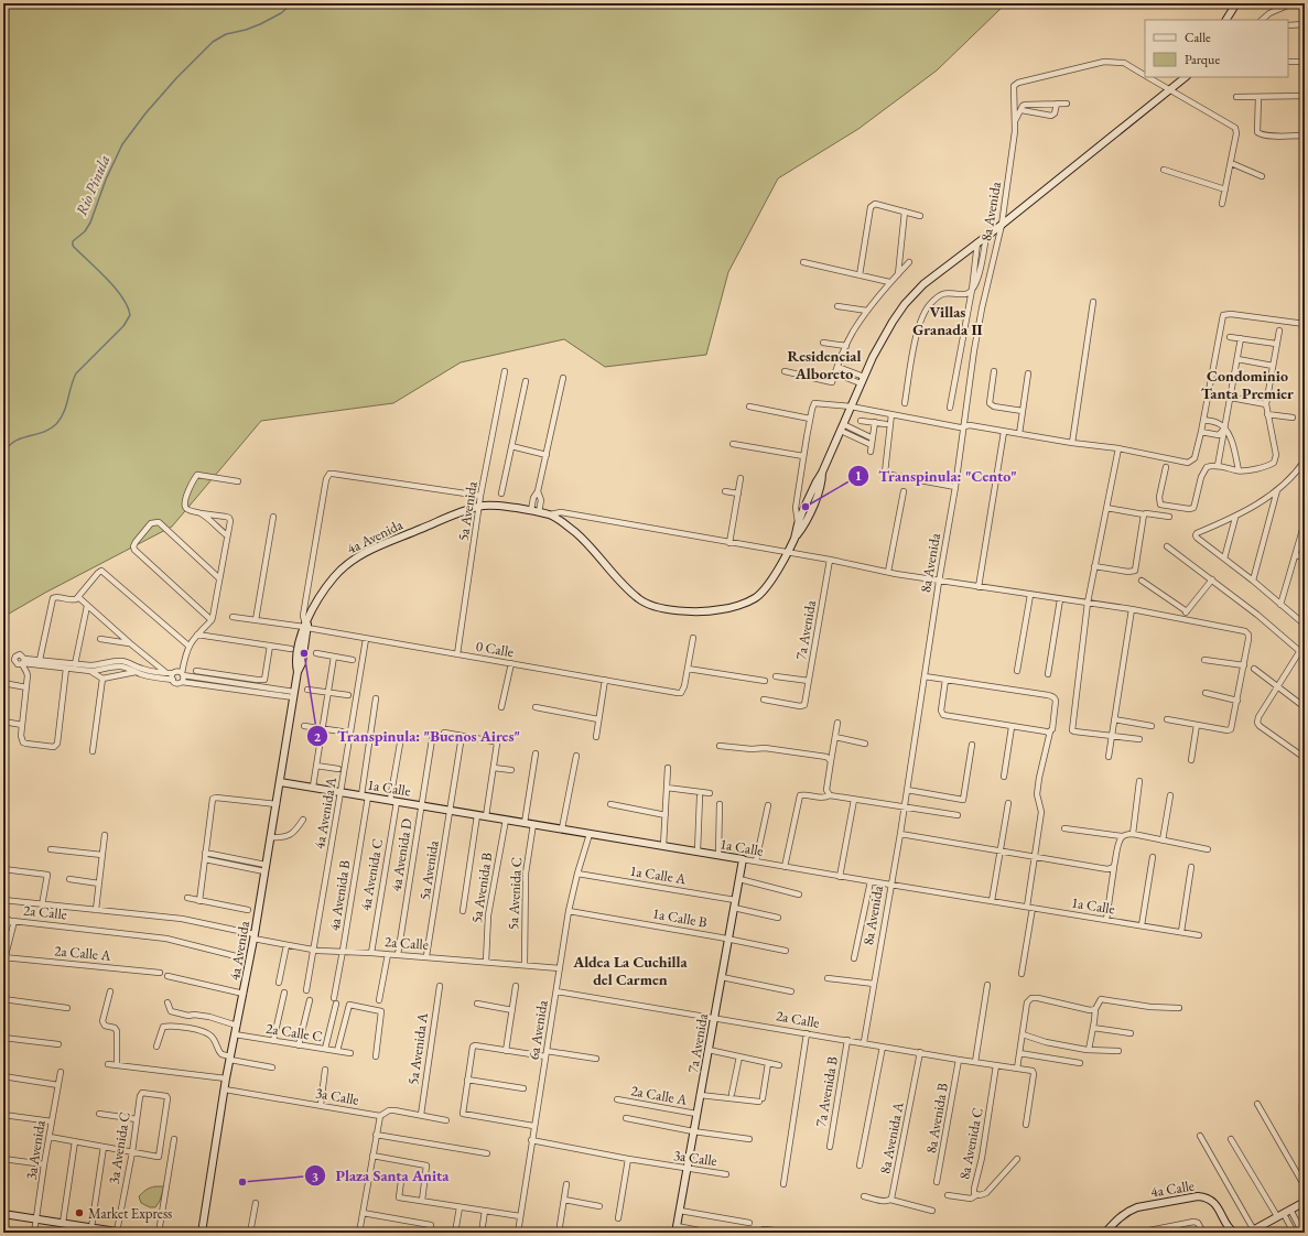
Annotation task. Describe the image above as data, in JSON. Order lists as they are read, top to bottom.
{
  "streets": {
    "main road": [
      "4a Avenida",
      "7a Avenida",
      "1a Calle",
      "4a Calle"
    ],
    "street": [
      "8a Avenida",
      "5a Avenida",
      "0 Calle",
      "4a Avenida A",
      "4a Avenida D",
      "4a Avenida C",
      "1a Calle A",
      "5a Avenida B",
      "5a Avenida C",
      "4a Avenida B",
      "2a Calle",
      "1a Calle B",
      "2a Calle A",
      "6a Avenida",
      "2a Calle C",
      "5a Avenida A",
      "7a Avenida B",
      "3a Calle",
      "8a Avenida B",
      "8a Avenida A",
      "8a Avenida C",
      "3a Avenida C",
      "3a Avenida"
    ]
  },
  "crossings": [
    ["8a Avenida", "1a Calle"],
    ["8a Avenida", "2a Calle"],
    ["5a Avenida", "4a Avenida"],
    ["5a Avenida", "0 Calle"],
    ["5a Avenida", "1a Calle"],
    ["5a Avenida", "2a Calle"],
    ["4a Avenida", "0 Calle"],
    ["4a Avenida", "1a Calle"],
    ["4a Avenida", "2a Calle"],
    ["4a Avenida", "2a Calle C"],
    ["4a Avenida", "3a Calle"],
    ["7a Avenida", "1a Calle"],
    ["7a Avenida", "1a Calle A"],
    ["7a Avenida", "2a Calle"],
    ["7a Avenida", "1a Calle B"],
    ["7a Avenida", "2a Calle A"],
    ["7a Avenida", "3a Calle"],
    ["0 Calle", "4a Avenida A"],
    ["1a Calle", "4a Avenida A"],
    ["1a Calle", "4a Avenida D"],
    ["1a Calle", "4a Avenida C"],
    ["1a Calle", "5a Avenida B"],
    ["1a Calle", "5a Avenida C"],
    ["1a Calle", "4a Avenida B"],
    ["1a Calle", "6a Avenida"],
    ["4a Avenida A", "2a Calle"],
    ["4a Avenida D", "2a Calle"],
    ["4a Avenida C", "2a Calle"],
    ["1a Calle A", "6a Avenida"],
    ["5a Avenida B", "2a Calle"],
    ["5a Avenida C", "2a Calle"],
    ["4a Avenida B", "2a Calle"],
    ["2a Calle", "6a Avenida"],
    ["2a Calle", "7a Avenida B"],
    ["2a Calle", "8a Avenida B"],
    ["2a Calle", "8a Avenida A"],
    ["2a Calle", "8a Avenida C"],
    ["1a Calle B", "6a Avenida"],
    ["6a Avenida", "3a Calle"],
    ["5a Avenida A", "3a Calle"]
  ],
  "districts": [
    "Villas Granada II",
    "Residencial Alboreto",
    "Condominio Tanta Premier",
    "Aldea La Cuchilla del Carmen"
  ],
  "water": ["Río Pinula"],
  "places": [
    "Transpinula: \"Cento\"",
    "Transpinula: \"Buenos Aires\"",
    "Plaza Santa Anita",
    "Market Express"
  ],
  "legend": ["Calle", "Parque"]
}
